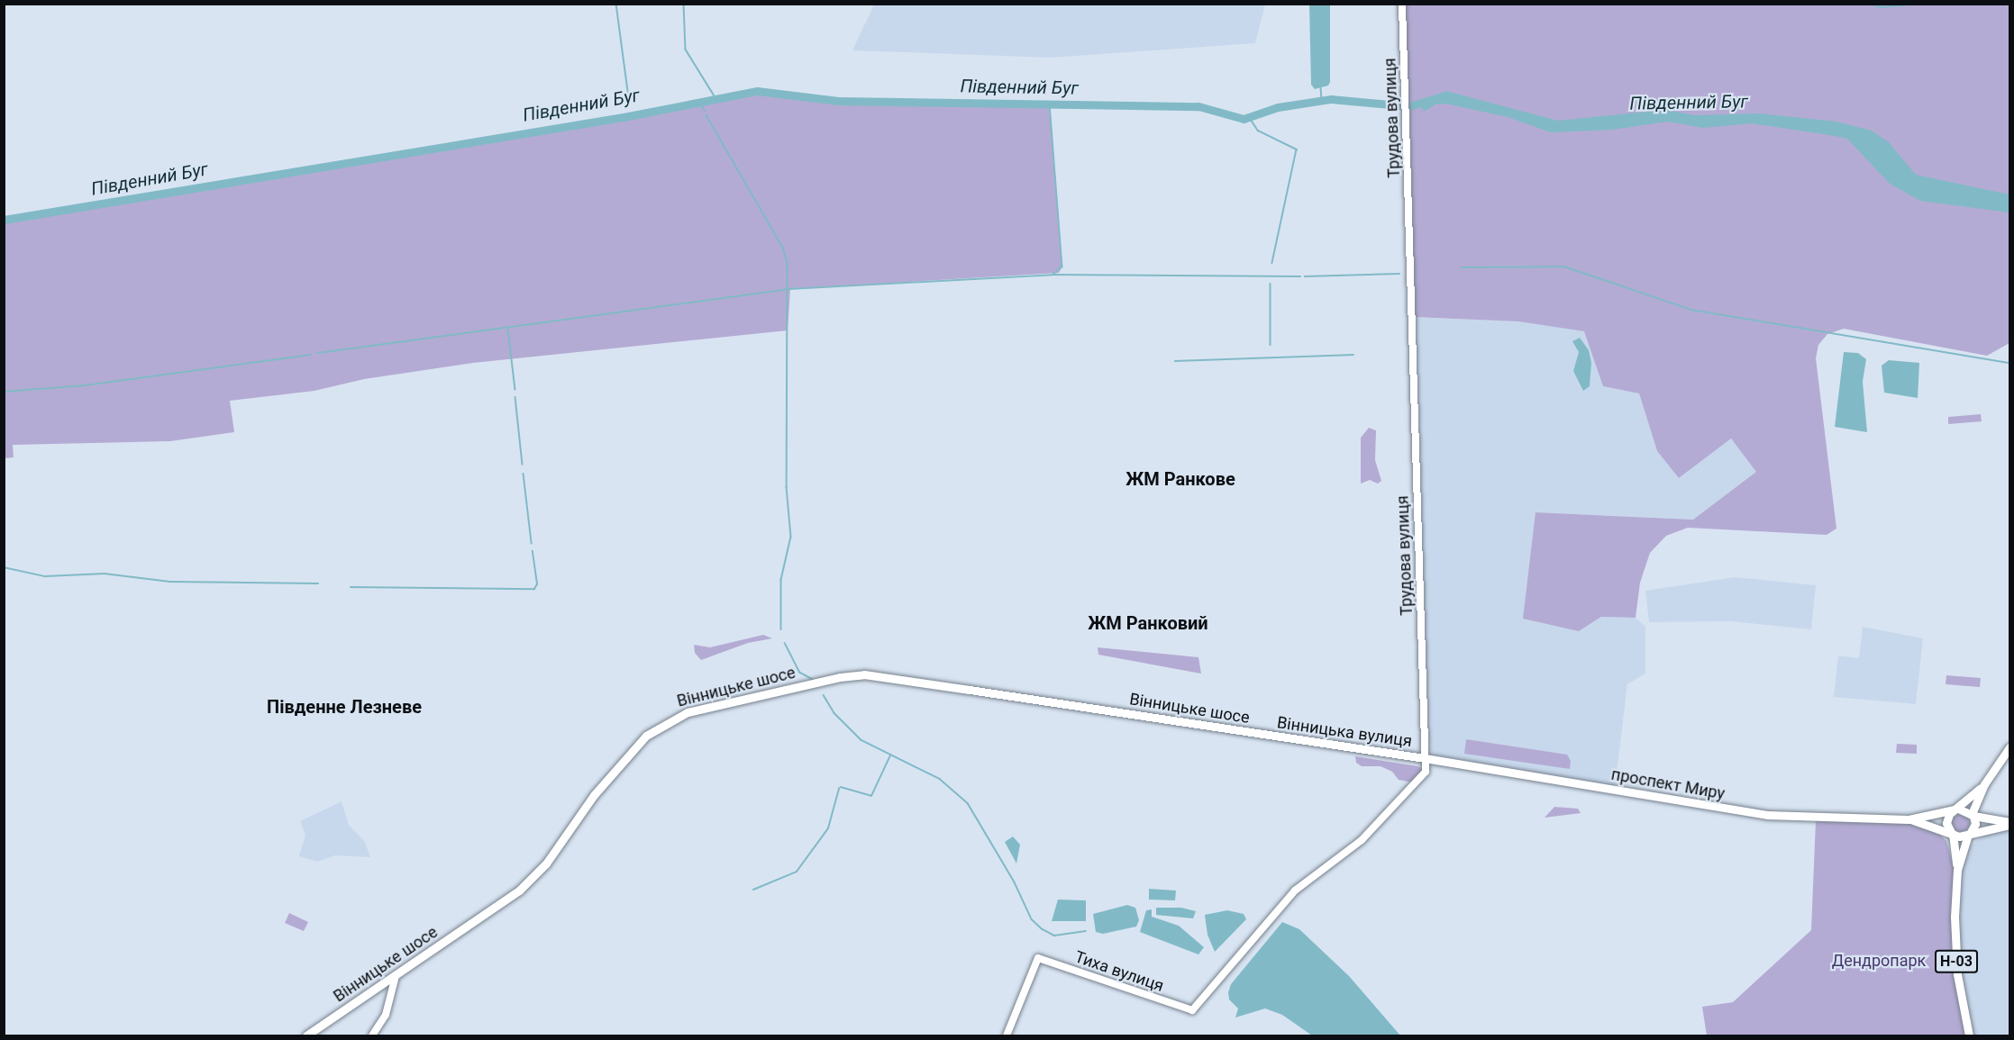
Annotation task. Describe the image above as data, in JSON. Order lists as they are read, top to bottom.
{
  "streets": {
    "main road": [
      "Трудова вулиця",
      "Вінницьке шосе",
      "Вінницька вулиця",
      "проспект Миру",
      "Н-03",
      "Тиха вулиця"
    ]
  },
  "crossings": [
    ["Трудова вулиця", "Вінницька вулиця"],
    ["Трудова вулиця", "проспект Миру"],
    ["Трудова вулиця", "Тиха вулиця"],
    ["Вінницьке шосе", "Вінницька вулиця"],
    ["Вінницька вулиця", "проспект Миру"],
    ["проспект Миру", "Н-03"]
  ],
  "districts": ["ЖМ Ранкове", "ЖМ Ранковий", "Південне Лезневе"],
  "water": ["Південний Буг"],
  "parks": ["Дендропарк"]
}
